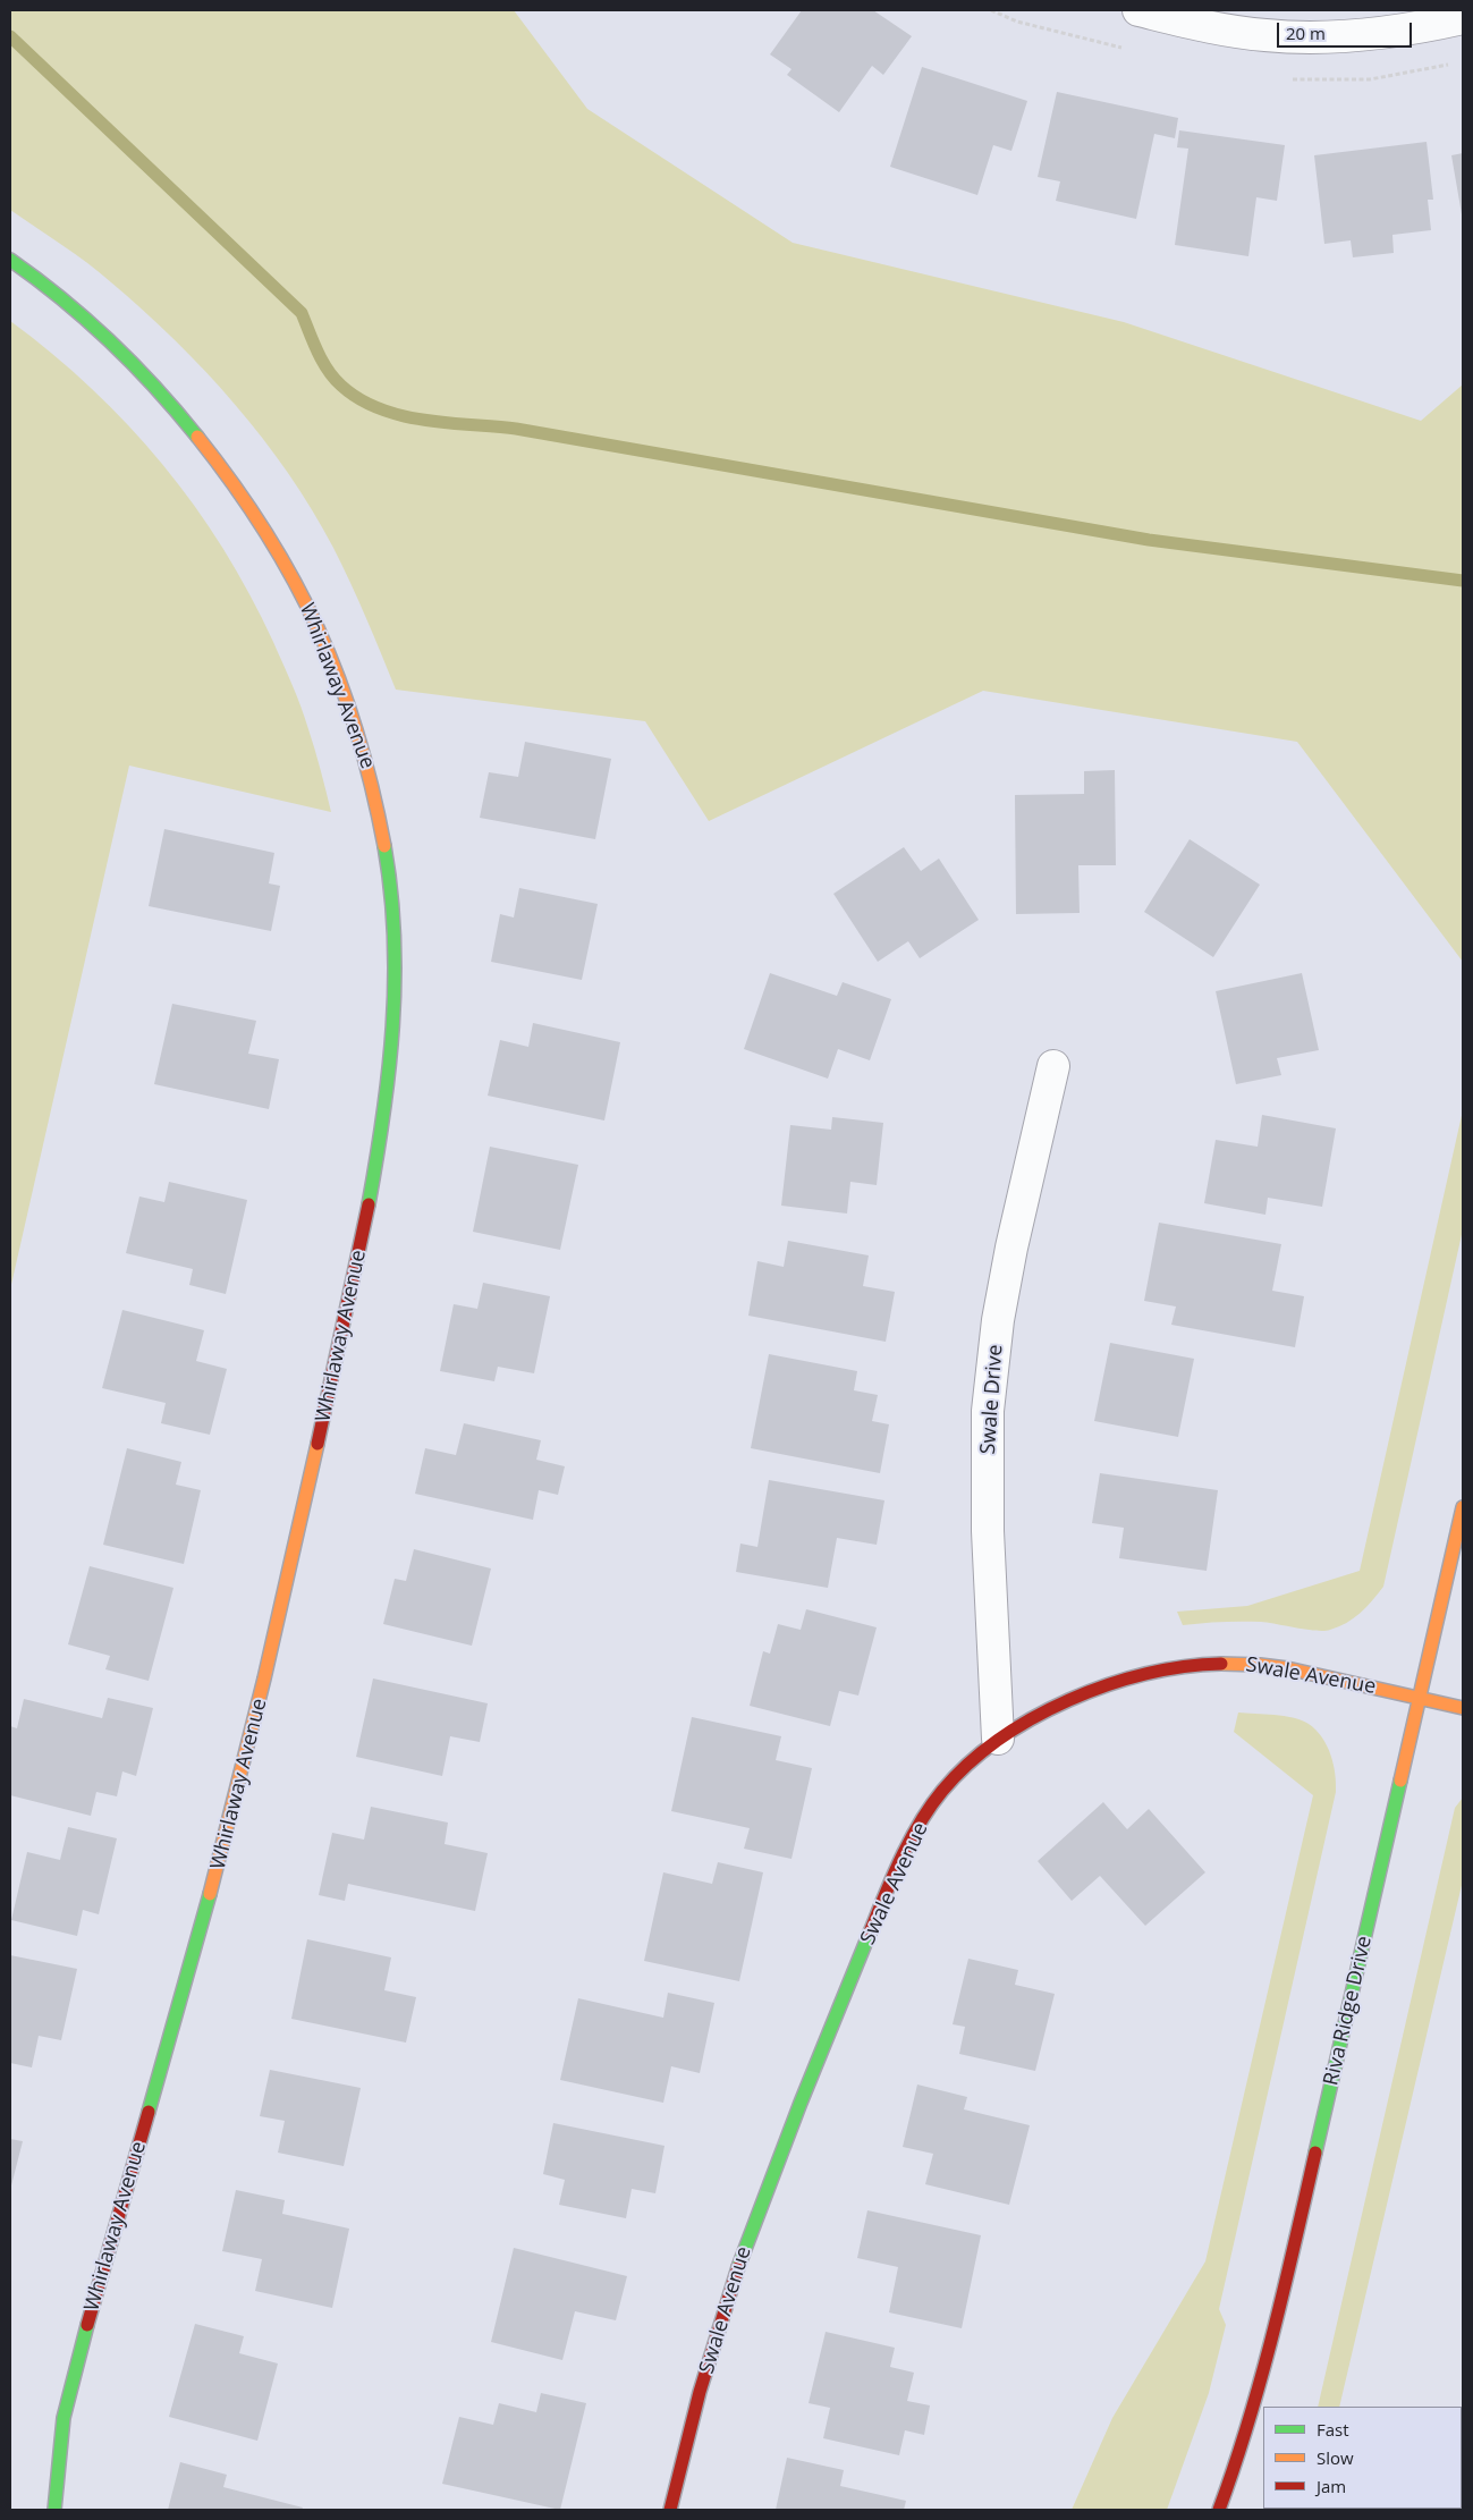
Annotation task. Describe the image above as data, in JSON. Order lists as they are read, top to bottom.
{
  "streets": {
    "street": [
      "Whirlaway Avenue",
      "Swale Drive",
      "Swale Avenue",
      "Riva Ridge Drive"
    ]
  },
  "crossings": [
    ["Swale Drive", "Swale Avenue"],
    ["Swale Avenue", "Riva Ridge Drive"]
  ],
  "legend": ["Fast", "Slow", "Jam"],
  "scale_bar": "20 m"
}
